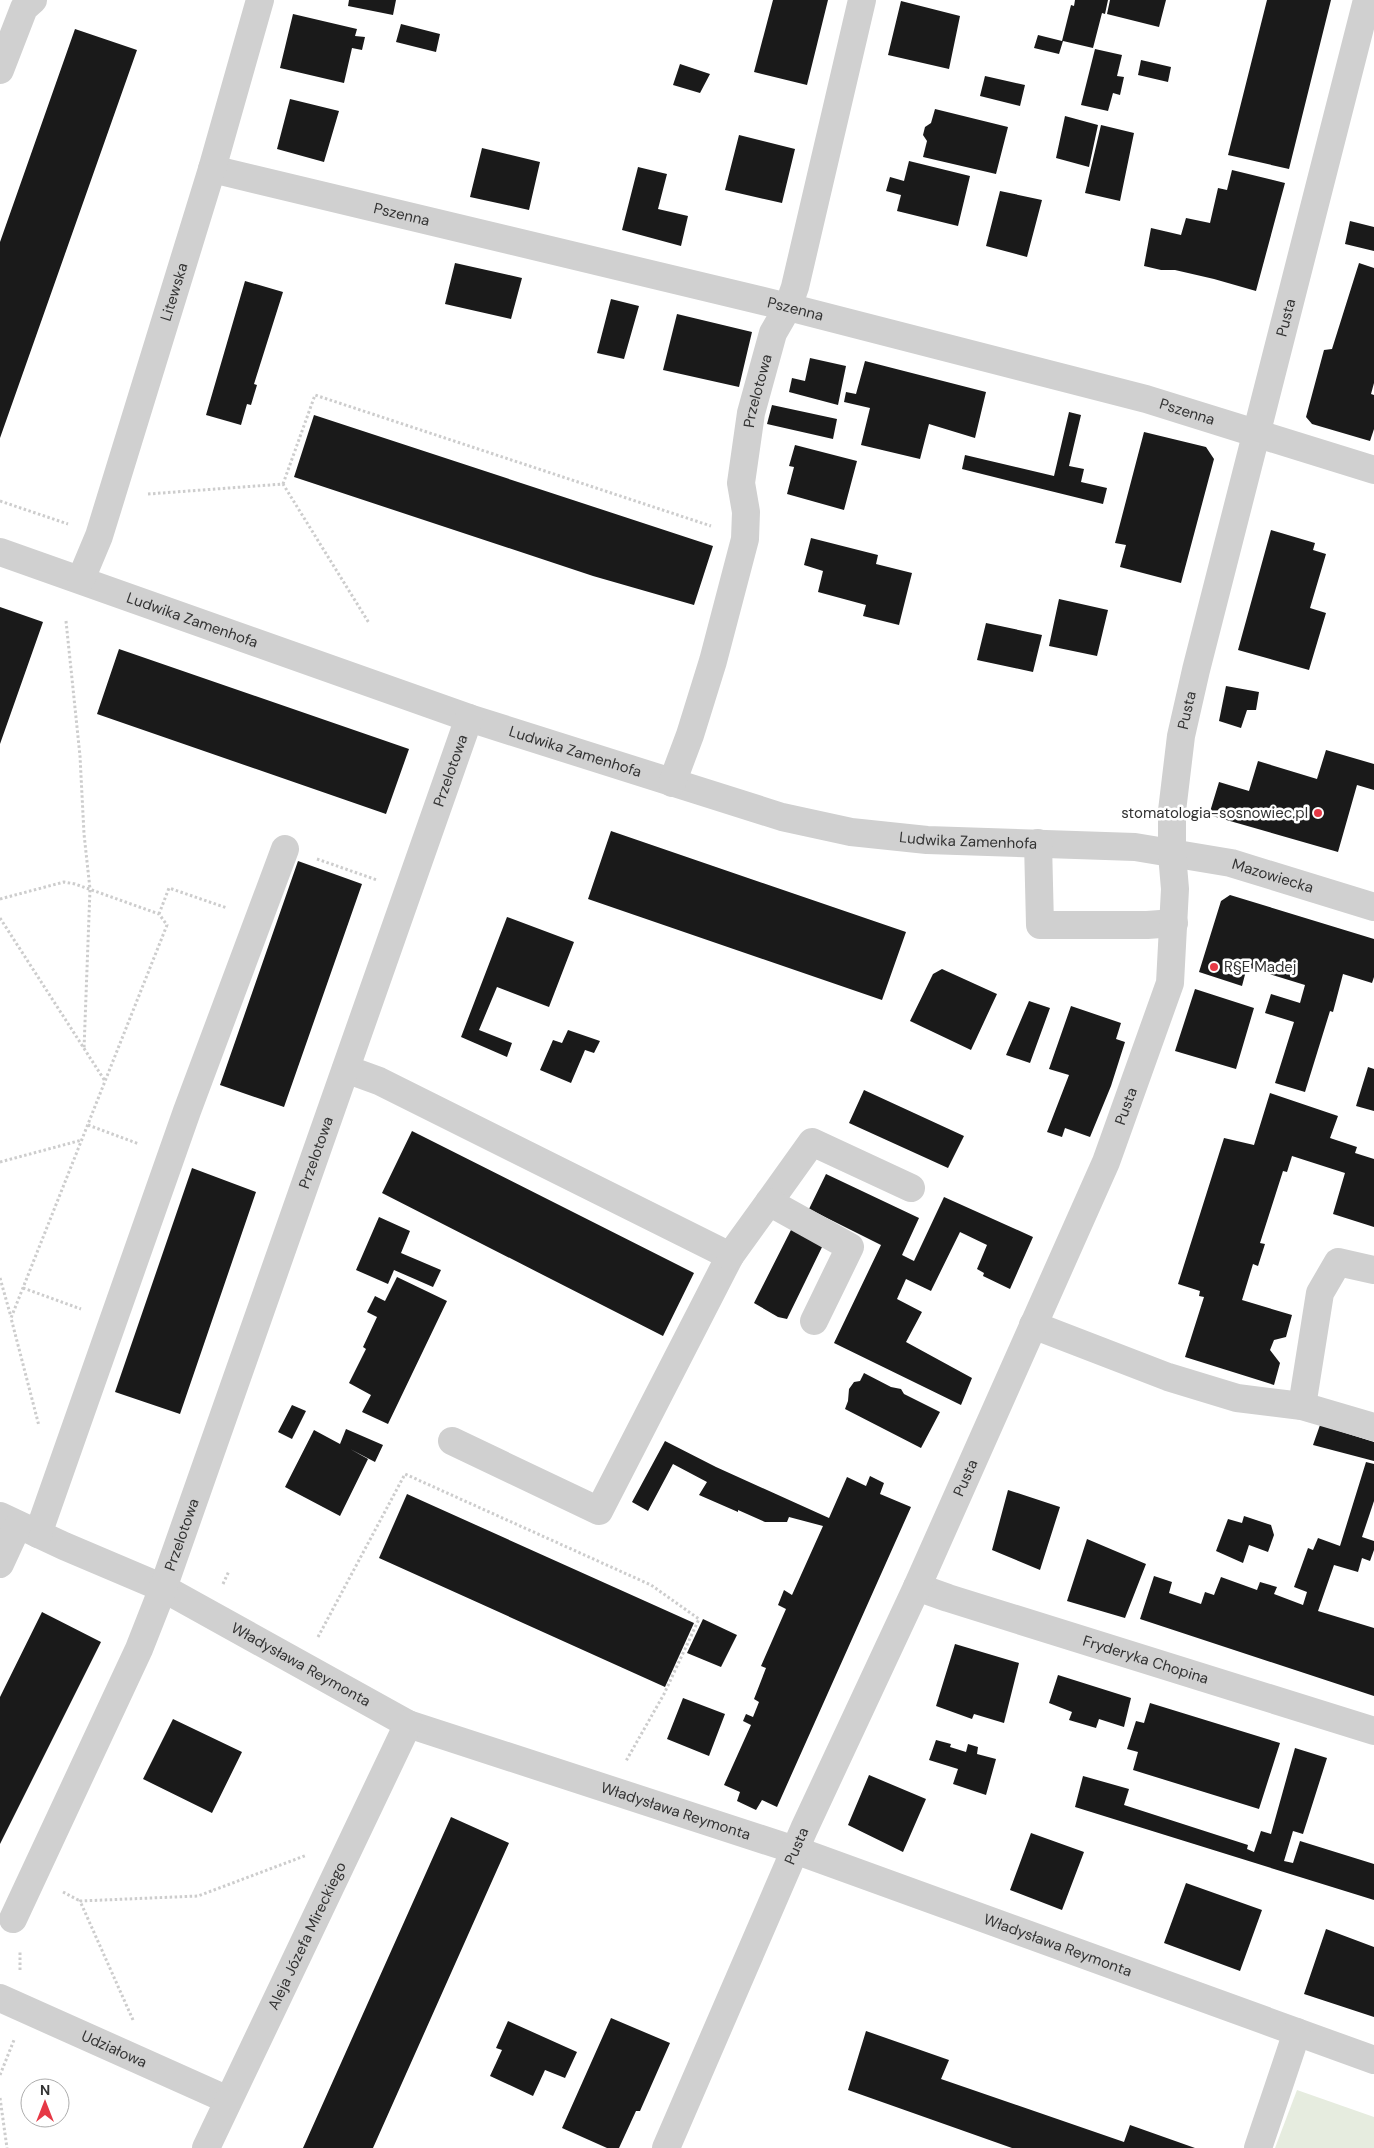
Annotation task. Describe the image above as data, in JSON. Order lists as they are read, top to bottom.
{
  "streets": {
    "street": [
      "Pszenna",
      "Litewska",
      "Pusta",
      "Przelotowa",
      "Ludwika Zamenhofa",
      "Mazowiecka",
      "Fryderyka Chopina",
      "Władysława Reymonta",
      "Aleja Józefa Mireckiego",
      "Udziałowa"
    ]
  },
  "crossings": [
    ["Pszenna", "Litewska"],
    ["Pszenna", "Pusta"],
    ["Pszenna", "Przelotowa"],
    ["Litewska", "Ludwika Zamenhofa"],
    ["Pusta", "Ludwika Zamenhofa"],
    ["Pusta", "Mazowiecka"],
    ["Pusta", "Fryderyka Chopina"],
    ["Pusta", "Władysława Reymonta"],
    ["Przelotowa", "Ludwika Zamenhofa"],
    ["Przelotowa", "Władysława Reymonta"],
    ["Ludwika Zamenhofa", "Mazowiecka"],
    ["Władysława Reymonta", "Aleja Józefa Mireckiego"],
    ["Aleja Józefa Mireckiego", "Udziałowa"]
  ],
  "places": ["stomatologia-sosnowiec.pl", "R§E Madej"],
  "north": "top"
}
